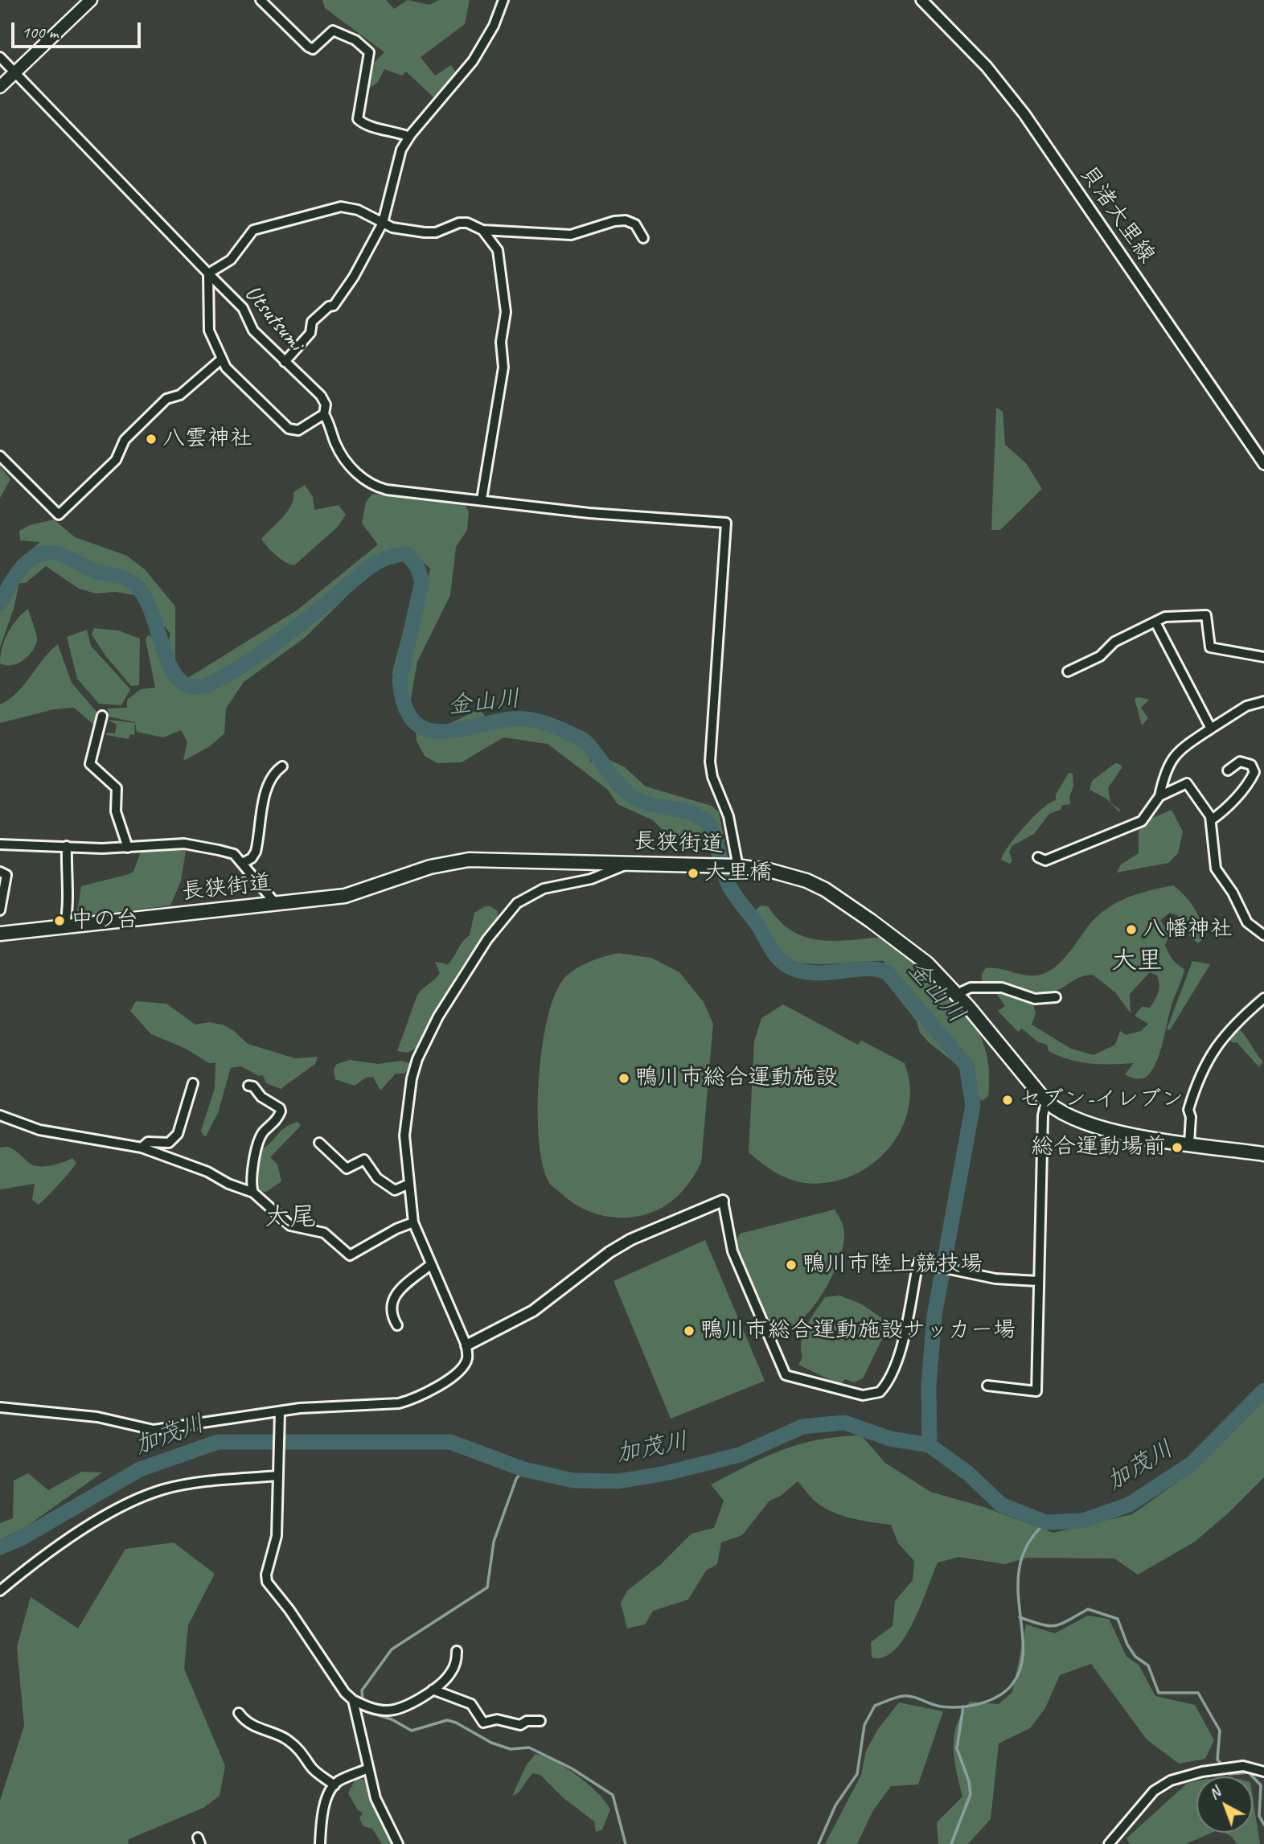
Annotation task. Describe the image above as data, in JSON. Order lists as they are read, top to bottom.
{
  "streets": {
    "main road": ["長狭街道"],
    "street": ["貝渚大里線", "Utsutsumi"]
  },
  "crossings": [
    ["Utsutsumi", "長狭街道"]
  ],
  "districts": ["大里", "太尾"],
  "water": ["金山川", "加茂川"],
  "places": [
    "八雲神社",
    "大里橋",
    "中の台",
    "八幡神社",
    "鴨川市総合運動施設",
    "セブン-イレブン",
    "総合運動場前",
    "鴨川市陸上競技場",
    "鴨川市総合運動施設サッカー場"
  ],
  "scale_bar": "100 m",
  "north": "top left"
}
